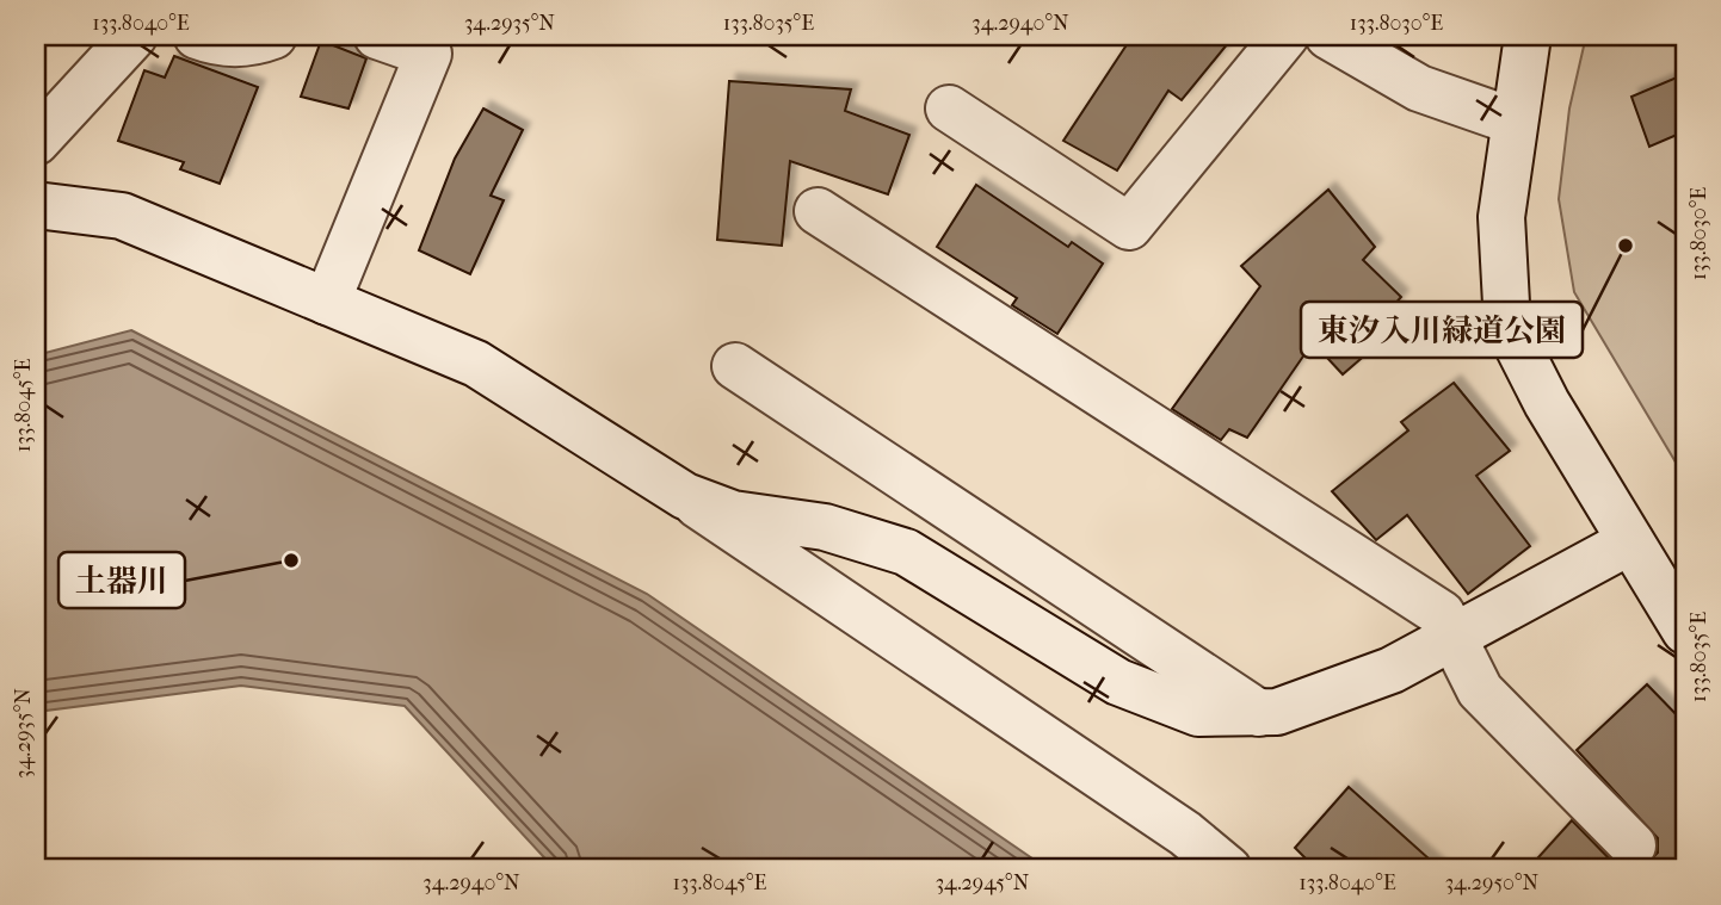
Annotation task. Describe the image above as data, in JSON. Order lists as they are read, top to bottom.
{
  "places": ["東汐入川緑道公園", "土器川"],
  "coordinates": [
    "133.8040°E",
    "34.2935°N",
    "133.8035°E",
    "34.2940°N",
    "133.8030°E",
    "133.8045°E",
    "34.2945°N",
    "34.2950°N"
  ]
}
